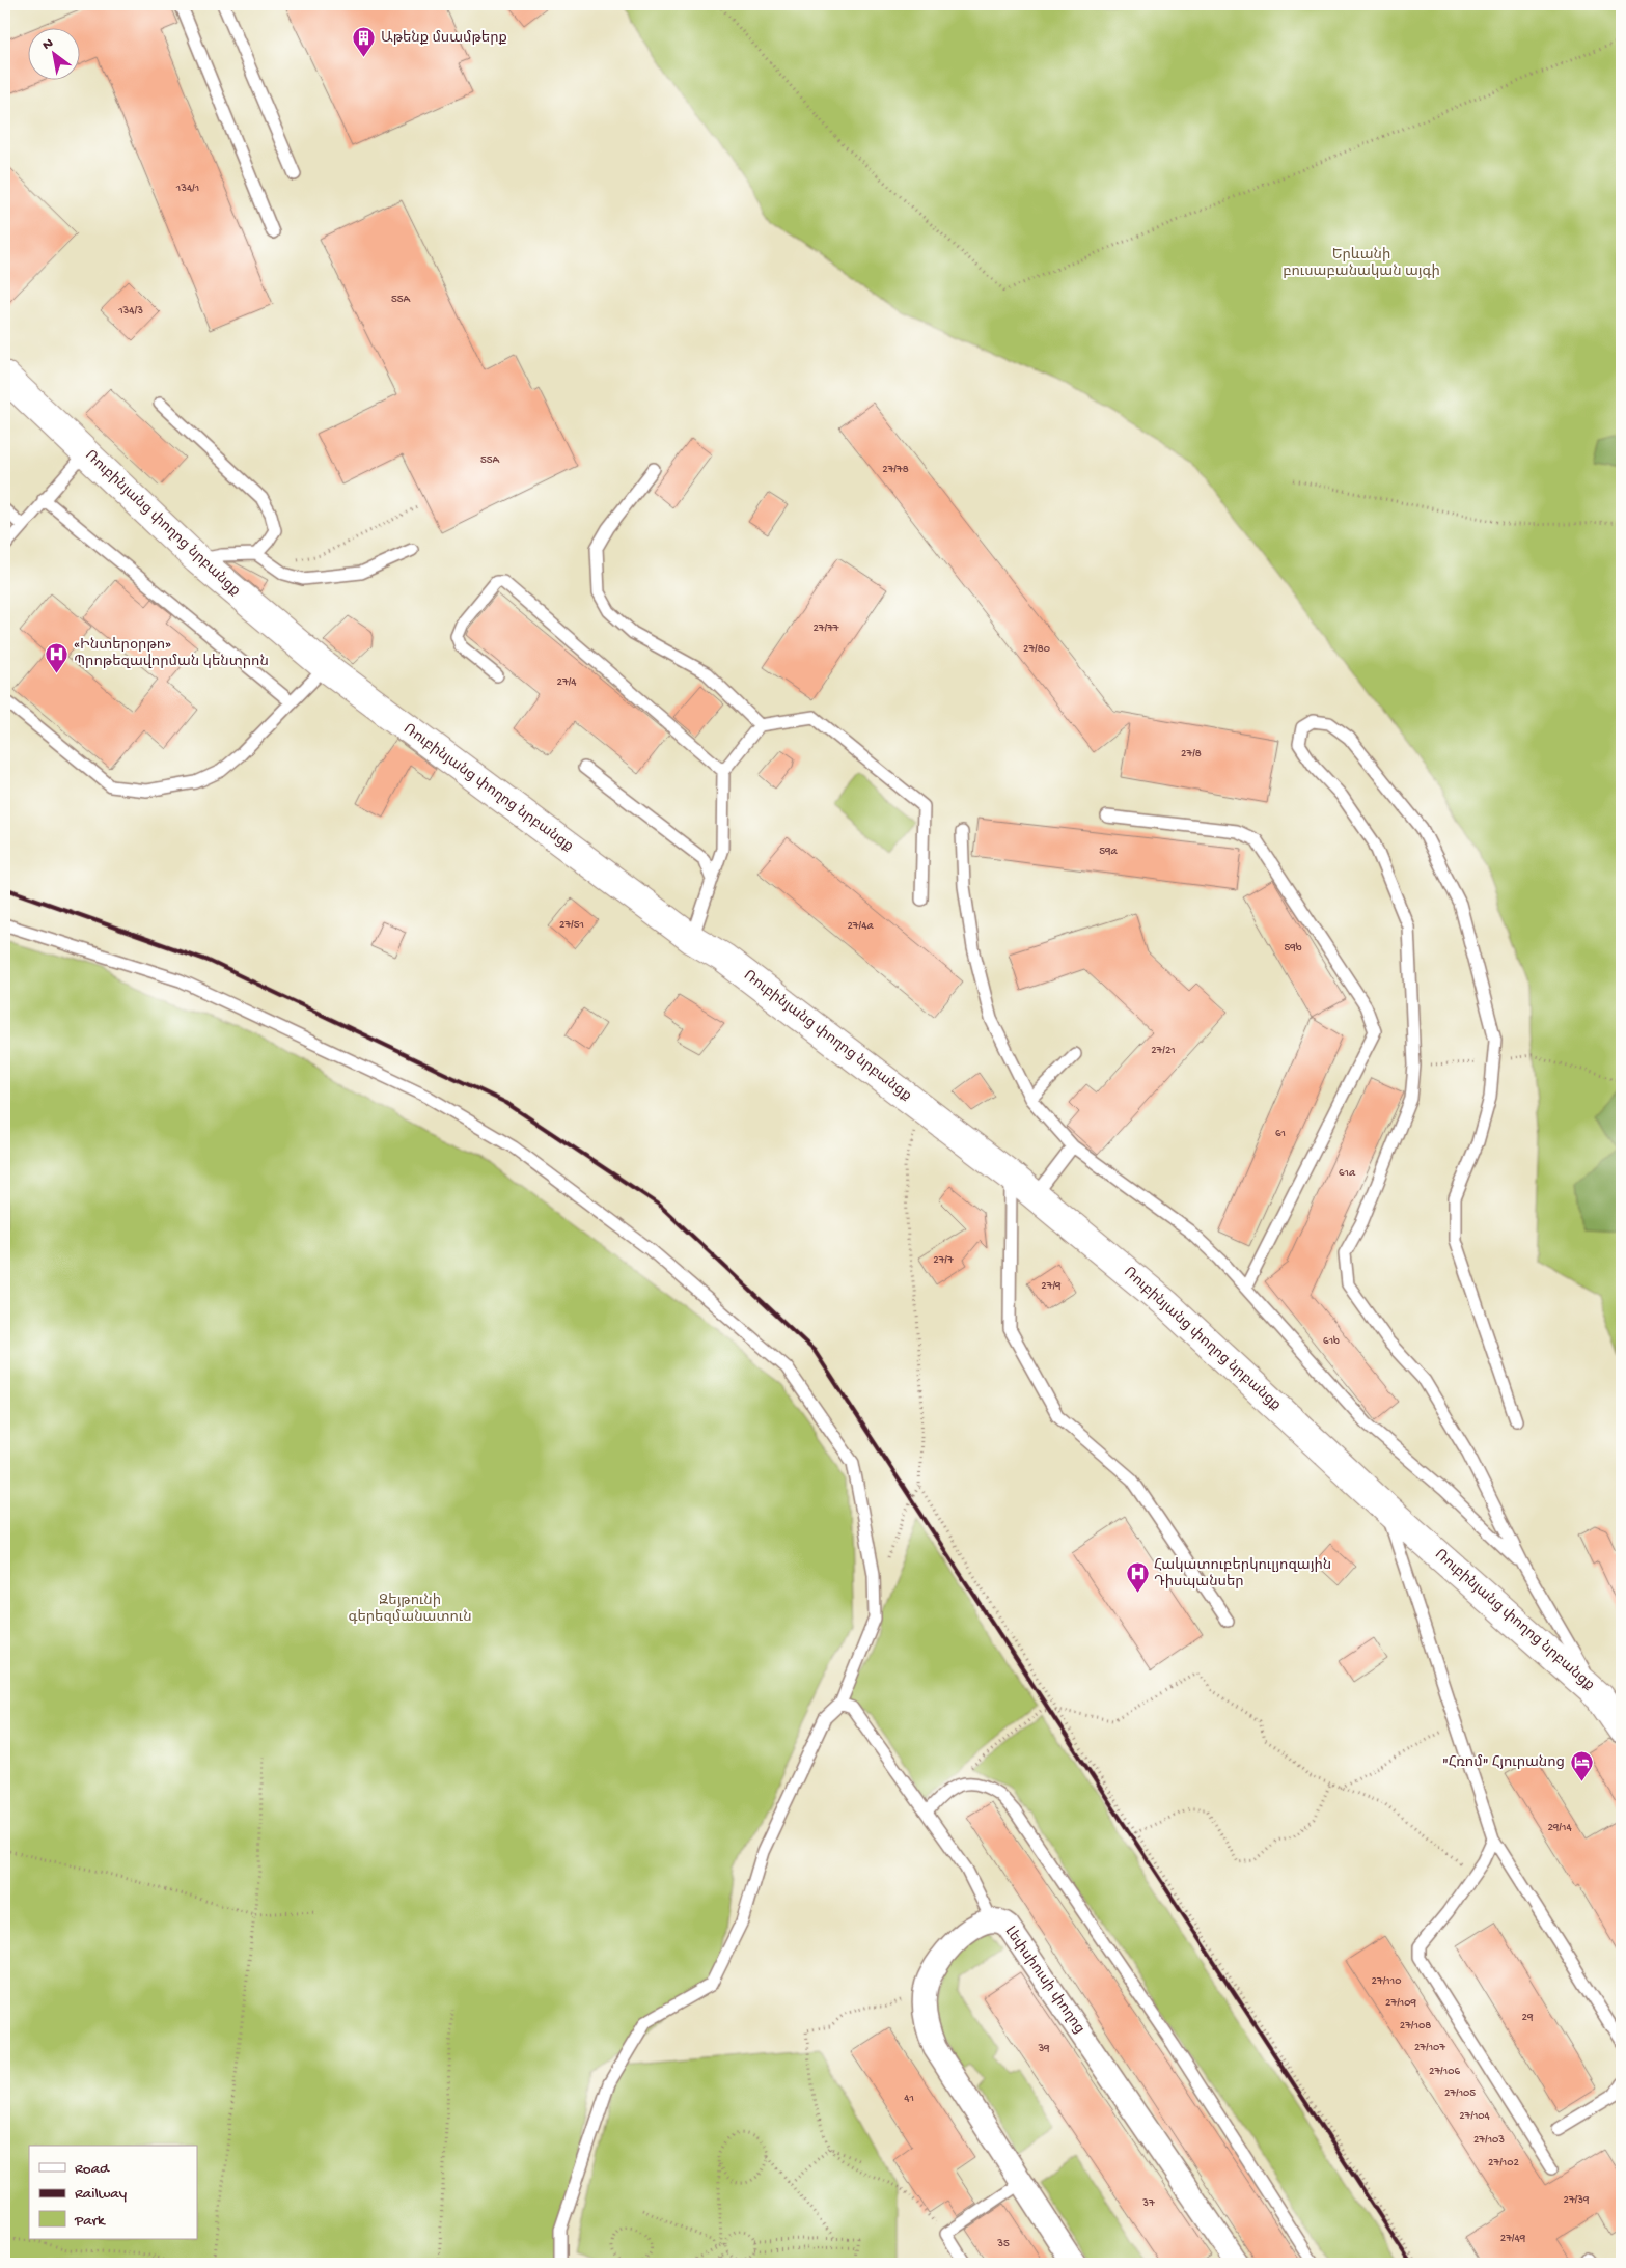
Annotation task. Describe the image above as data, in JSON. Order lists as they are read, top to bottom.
{
  "streets": {
    "street": ["Ռուբինյանց փողոց նրբանցք", "Լեփսիուսի փողոց"]
  },
  "parks": ["Երևանի բուսաբանական այգի", "Զեյթունի գերեզմանատուն"],
  "places": {
    "building": ["Աթենք մսամթերք"],
    "hospital": ["«Ինտերօրթո» Պրոթեզավորման կենտրոն", "Հակատուբերկուլյոզային Դիսպանսեր"],
    "hotel": ["\"Հռոմ\" Հյուրանոց"]
  },
  "house_numbers": [
    "134/1",
    "55A",
    "134/3",
    "55A",
    "27/78",
    "27/77",
    "27/80",
    "27/4",
    "27/8",
    "59a",
    "27/51",
    "27/4a",
    "59b",
    "27/21",
    "61",
    "61a",
    "27/7",
    "27/9",
    "61b",
    "29/14",
    "27/110",
    "27/109",
    "29",
    "27/108",
    "27/107",
    "39",
    "27/106",
    "27/105",
    "41",
    "27/104",
    "27/103",
    "27/102",
    "27/39",
    "37",
    "27/49",
    "35"
  ],
  "legend": ["Road", "Railway", "Park"],
  "north": "top left"
}
